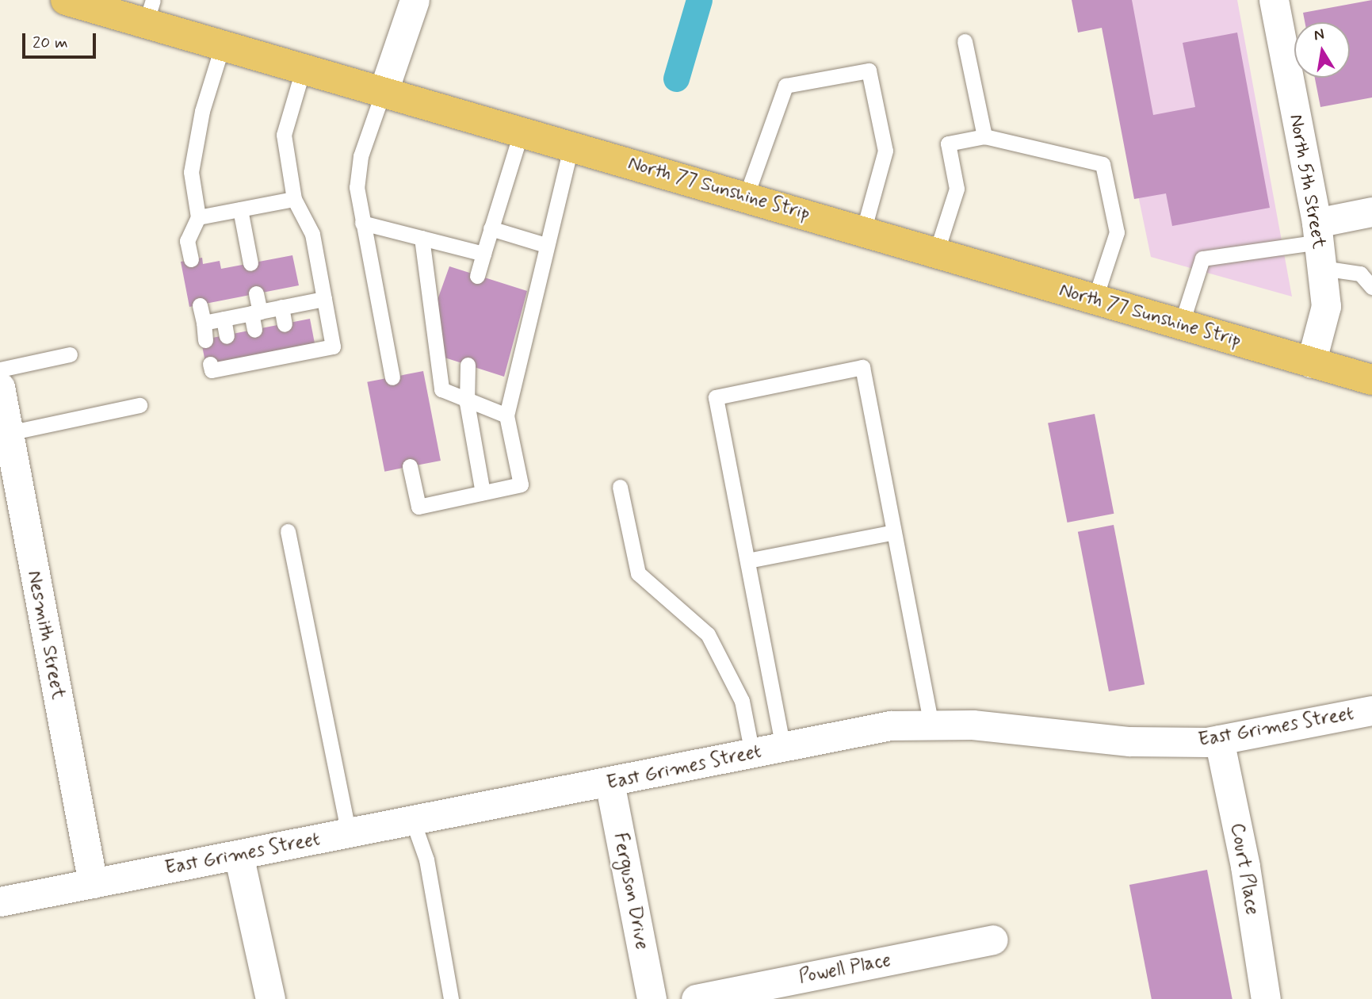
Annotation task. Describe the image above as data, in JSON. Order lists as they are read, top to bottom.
{
  "streets": {
    "main road": ["North 77 Sunshine Strip"],
    "street": [
      "North 5th Street",
      "Nesmith Street",
      "East Grimes Street",
      "Court Place",
      "Ferguson Drive",
      "Powell Place"
    ]
  },
  "crossings": [
    ["North 5th Street", "North 77 Sunshine Strip"],
    ["Nesmith Street", "East Grimes Street"],
    ["East Grimes Street", "Court Place"],
    ["East Grimes Street", "Ferguson Drive"]
  ],
  "scale_bar": "20 m",
  "north": "top"
}
